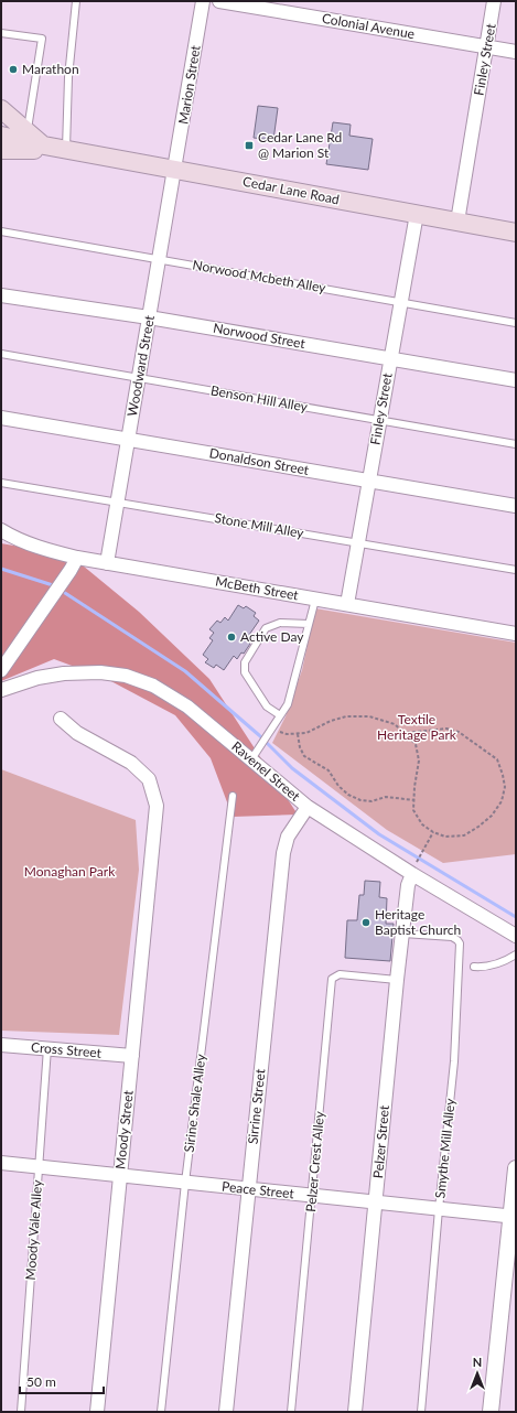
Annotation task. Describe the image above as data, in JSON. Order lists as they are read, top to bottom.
{
  "streets": {
    "main road": ["Cedar Lane Road"],
    "street": [
      "Colonial Avenue",
      "Finley Street",
      "Marion Street",
      "Norwood Street",
      "Woodward Street",
      "Donaldson Street",
      "McBeth Street",
      "Ravenel Street",
      "Cross Street",
      "Sirrine Street",
      "Moody Street",
      "Pelzer Street",
      "Peace Street"
    ],
    "lane": [
      "Norwood Mcbeth Alley",
      "Benson Hill Alley",
      "Stone Mill Alley",
      "Sirine Shale Alley",
      "Smythe Mill Alley",
      "Pelzer Crest Alley",
      "Moody Vale Alley"
    ]
  },
  "crossings": [
    ["Colonial Avenue", "Finley Street"],
    ["Finley Street", "Cedar Lane Road"],
    ["Finley Street", "Norwood Mcbeth Alley"],
    ["Finley Street", "Norwood Street"],
    ["Finley Street", "Benson Hill Alley"],
    ["Finley Street", "Donaldson Street"],
    ["Finley Street", "Stone Mill Alley"],
    ["Finley Street", "McBeth Street"],
    ["Marion Street", "Cedar Lane Road"],
    ["Marion Street", "Woodward Street"],
    ["Cedar Lane Road", "Woodward Street"],
    ["Norwood Mcbeth Alley", "Woodward Street"],
    ["Norwood Street", "Woodward Street"],
    ["Woodward Street", "Benson Hill Alley"],
    ["Woodward Street", "Donaldson Street"],
    ["Woodward Street", "Stone Mill Alley"],
    ["Woodward Street", "McBeth Street"],
    ["Ravenel Street", "Sirrine Street"],
    ["Ravenel Street", "Pelzer Street"],
    ["Cross Street", "Moody Street"],
    ["Cross Street", "Moody Vale Alley"],
    ["Sirine Shale Alley", "Peace Street"],
    ["Sirrine Street", "Peace Street"],
    ["Moody Street", "Peace Street"],
    ["Pelzer Street", "Smythe Mill Alley"],
    ["Pelzer Street", "Pelzer Crest Alley"],
    ["Pelzer Street", "Peace Street"],
    ["Smythe Mill Alley", "Peace Street"],
    ["Pelzer Crest Alley", "Peace Street"],
    ["Peace Street", "Moody Vale Alley"]
  ],
  "parks": ["Textile Heritage Park", "Monaghan Park"],
  "places": {
    "other": ["Marathon", "Active Day", "Heritage Baptist Church"],
    "transit": ["Cedar Lane Rd @ Marion St"]
  },
  "scale_bar": "50 m",
  "north": "top"
}
